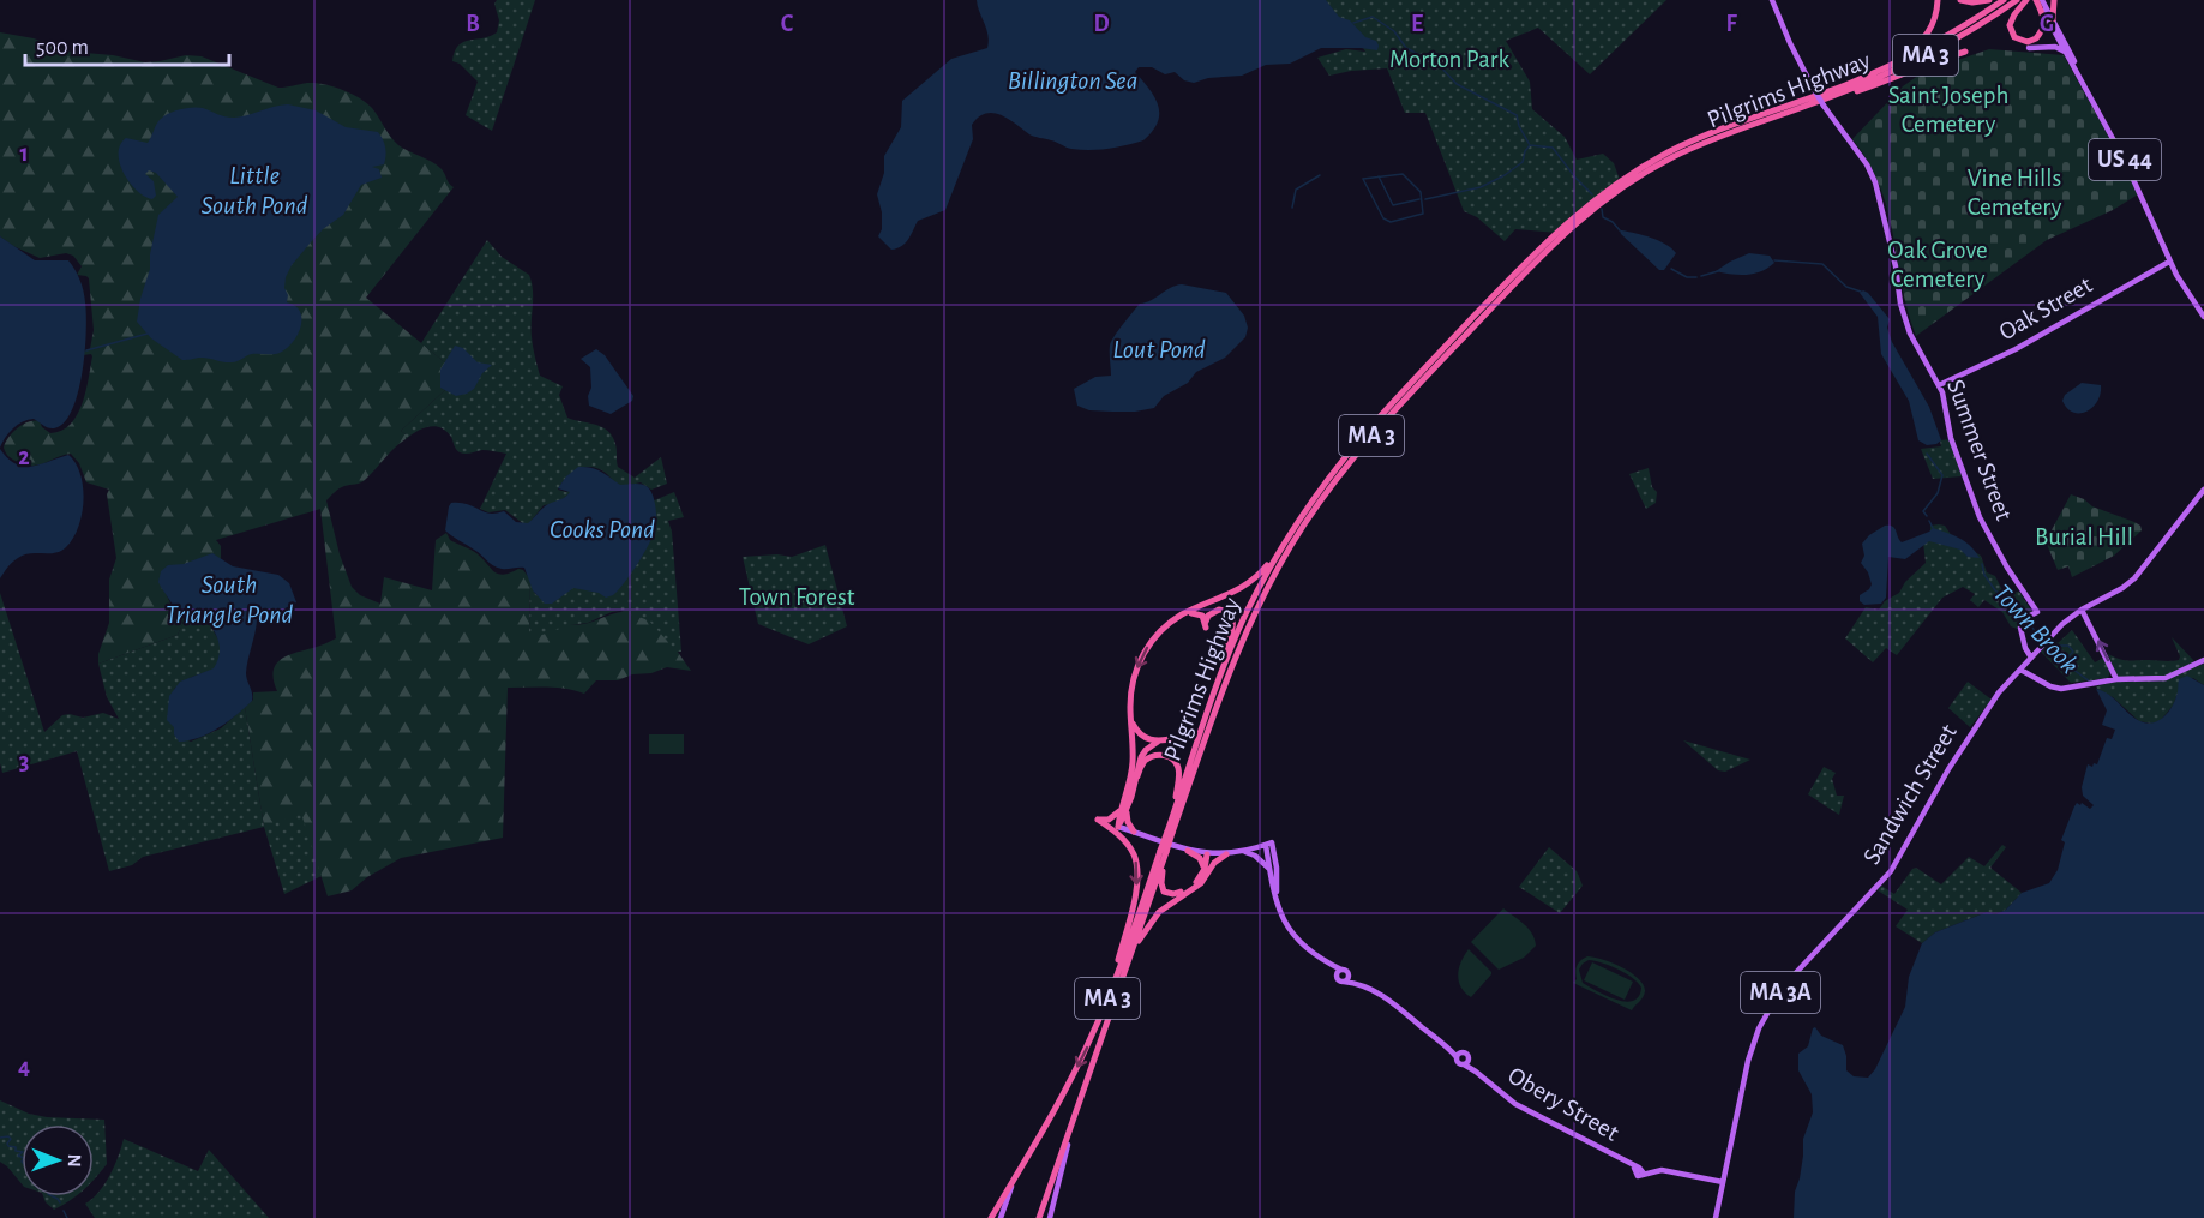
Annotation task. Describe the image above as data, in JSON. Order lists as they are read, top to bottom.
{
  "streets": {
    "highway": ["MA 3", "Pilgrims Highway", "US 44"],
    "main road": [
      "Oak Street",
      "Summer Street",
      "Sandwich Street",
      "MA 3A",
      "Obery Street"
    ]
  },
  "crossings": [
    ["Pilgrims Highway", "Summer Street"],
    ["US 44", "Oak Street"],
    ["Oak Street", "Summer Street"],
    ["Sandwich Street", "MA 3A"],
    ["Sandwich Street", "Obery Street"],
    ["MA 3A", "Obery Street"]
  ],
  "water": [
    "Billington Sea",
    "Little South Pond",
    "Lout Pond",
    "Cooks Pond",
    "South Triangle Pond",
    "Town Brook"
  ],
  "parks": [
    "Morton Park",
    "Saint Joseph Cemetery",
    "Vine Hills Cemetery",
    "Oak Grove Cemetery",
    "Burial Hill",
    "Town Forest"
  ],
  "scale_bar": "500 m",
  "north": "right",
  "grid": {
    "columns": [
      "B",
      "C",
      "D",
      "E",
      "F",
      "G"
    ],
    "rows": [
      "1",
      "2",
      "3",
      "4"
    ]
  }
}
